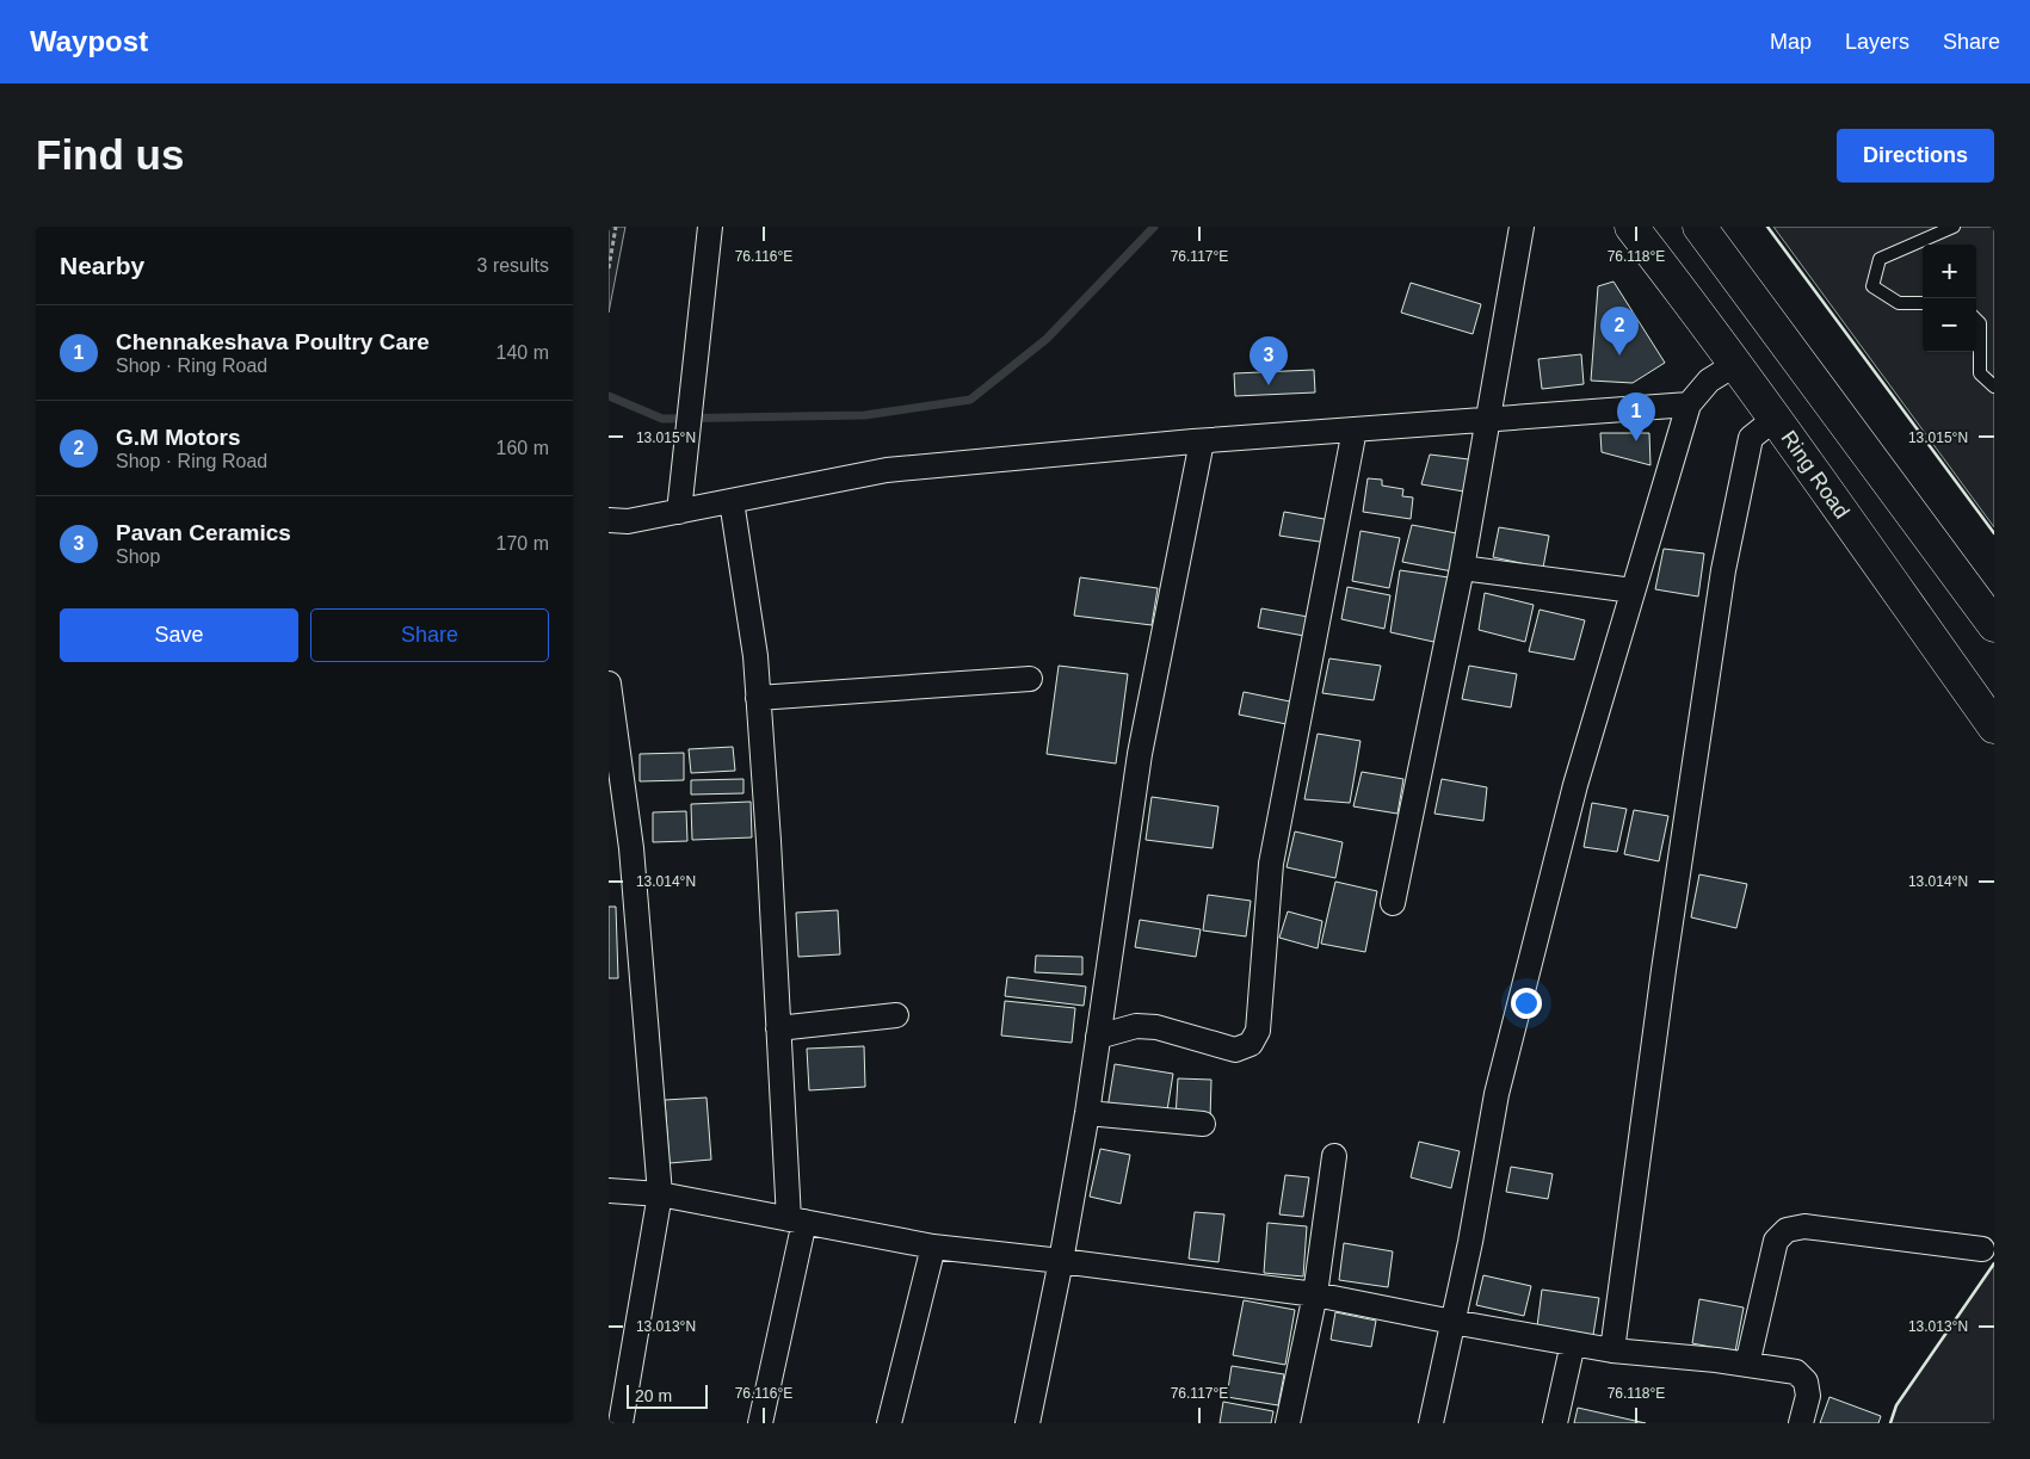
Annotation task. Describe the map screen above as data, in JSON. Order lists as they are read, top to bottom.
{
  "streets": {
    "main road": ["Ring Road"]
  },
  "scale_bar": "20 m",
  "page": {
    "header": "Waypost",
    "nav": ["Map", "Layers", "Share"],
    "buttons": [
      "Directions",
      ["Save", "Share"]
    ],
    "title": "Find us",
    "heading": ["Nearby", "3 results"],
    "map_buttons": ["+", "−"],
    "list": [
      {
        "mark": "1",
        "name": "Chennakeshava Poultry Care",
        "note": "Shop · Ring Road",
        "value": "140 m"
      },
      {
        "mark": "2",
        "name": "G.M Motors",
        "note": "Shop · Ring Road",
        "value": "160 m"
      },
      {
        "mark": "3",
        "name": "Pavan Ceramics",
        "note": "Shop",
        "value": "170 m"
      }
    ],
    "pins": ["2", "3", "1"],
    "scale": "20 m"
  },
  "coordinates": [
    "76.116°E",
    "76.117°E",
    "76.118°E",
    "13.015°N",
    "13.014°N",
    "13.013°N"
  ]
}
